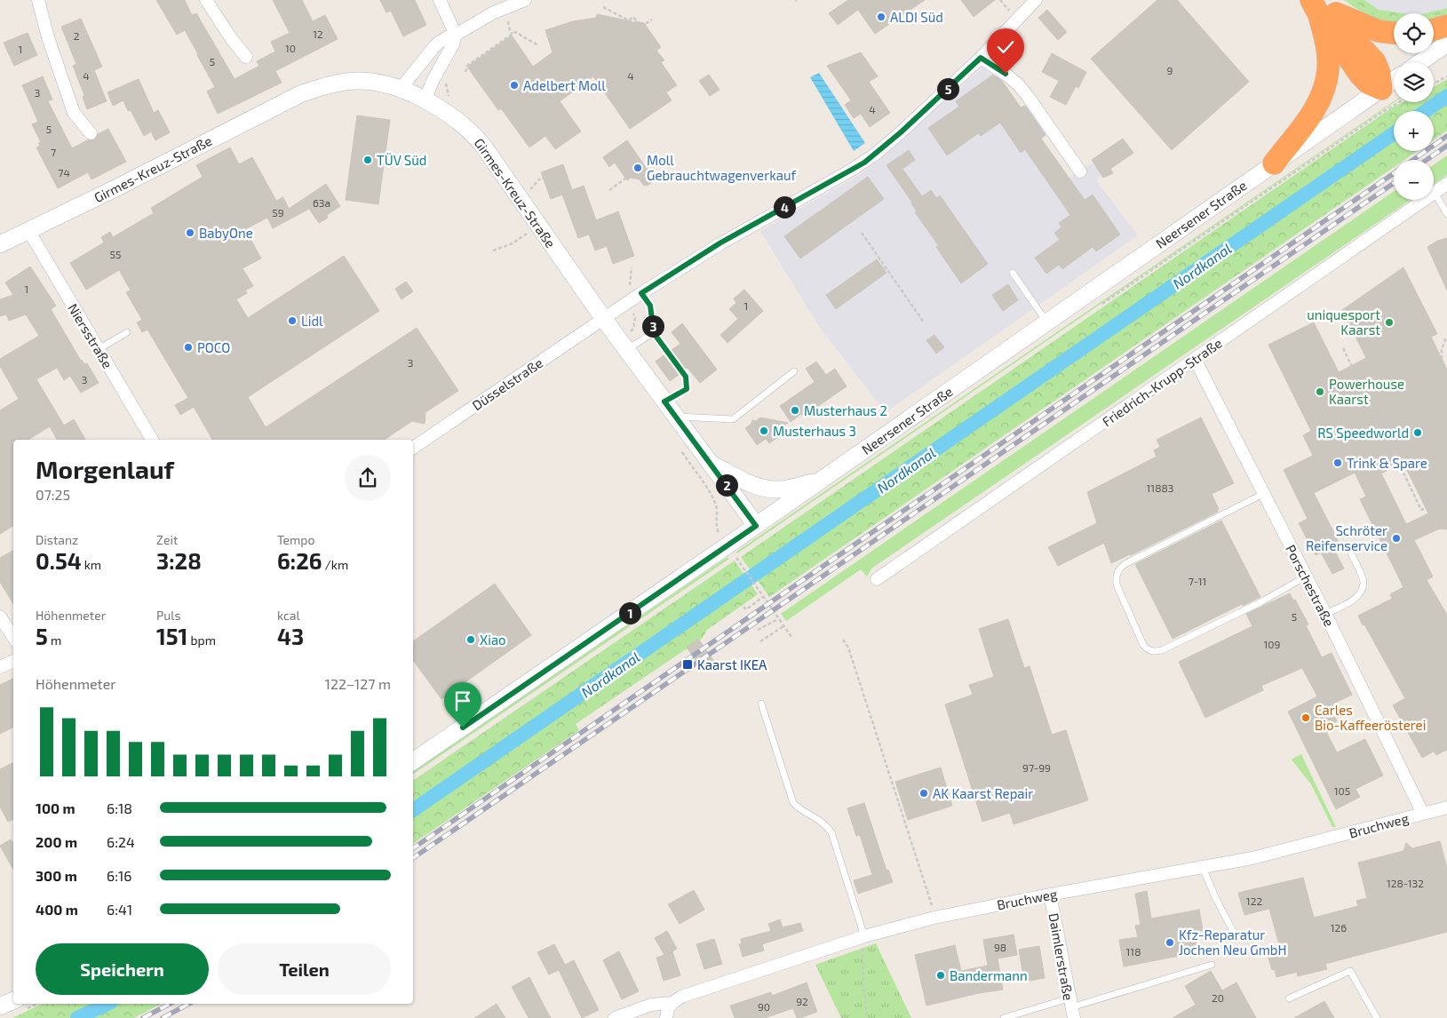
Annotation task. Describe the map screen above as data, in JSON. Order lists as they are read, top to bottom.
{
  "streets": {
    "main road": ["Girmes-Kreuz-Straße", "Neersener Straße"],
    "street": [
      "Niersstraße",
      "Friedrich-Krupp-Straße",
      "Düsselstraße",
      "Porschestraße",
      "Bruchweg",
      "Daimlerstraße"
    ]
  },
  "crossings": [
    ["Girmes-Kreuz-Straße", "Neersener Straße"],
    ["Girmes-Kreuz-Straße", "Niersstraße"],
    ["Girmes-Kreuz-Straße", "Düsselstraße"],
    ["Friedrich-Krupp-Straße", "Porschestraße"],
    ["Porschestraße", "Bruchweg"],
    ["Bruchweg", "Daimlerstraße"]
  ],
  "water": ["Nordkanal"],
  "places": {
    "other": [
      "ALDI Süd",
      "Adelbert Moll",
      "TÜV Süd",
      "Moll Gebrauchtwagenverkauf",
      "BabyOne",
      "Lidl",
      "uniquesport Kaarst",
      "POCO",
      "Powerhouse Kaarst",
      "Musterhaus 2",
      "Musterhaus 3",
      "RS Speedworld",
      "Trink & Spare",
      "Schröter Reifenservice",
      "Xiao",
      "Carles Bio-Kaffeerösterei",
      "AK Kaarst Repair",
      "Kfz-Reparatur Jochen Neu GmbH",
      "Bandermann"
    ],
    "transit": ["Kaarst IKEA"]
  },
  "house_numbers": [
    "12",
    "2",
    "10",
    "1",
    "5",
    "9",
    "4",
    "4",
    "3",
    "4",
    "5",
    "7",
    "74",
    "63a",
    "59",
    "55",
    "1",
    "1",
    "3",
    "3",
    "11883",
    "7-11",
    "5",
    "109",
    "97-99",
    "105",
    "128-132",
    "122",
    "126",
    "98",
    "118",
    "20",
    "92",
    "90"
  ],
  "page": {
    "map_buttons": ["+", "−"],
    "pins": [
      "5",
      "4",
      "3",
      "2",
      "1"
    ],
    "heading": ["Morgenlauf", "07:25"],
    "stats": [
      ["Distanz", "0.54 km"],
      ["Zeit", "3:28"],
      ["Tempo", "6:26 /km"],
      ["Höhenmeter", "5 m"],
      ["Puls", "151 bpm"],
      ["kcal", "43"]
    ],
    "chart": ["Höhenmeter", "122–127 m"],
    "list": [
      {
        "name": "100 m",
        "note": "6:18"
      },
      {
        "name": "200 m",
        "note": "6:24"
      },
      {
        "name": "300 m",
        "note": "6:16"
      },
      {
        "name": "400 m",
        "note": "6:41"
      }
    ],
    "buttons": ["Speichern", "Teilen"]
  }
}
